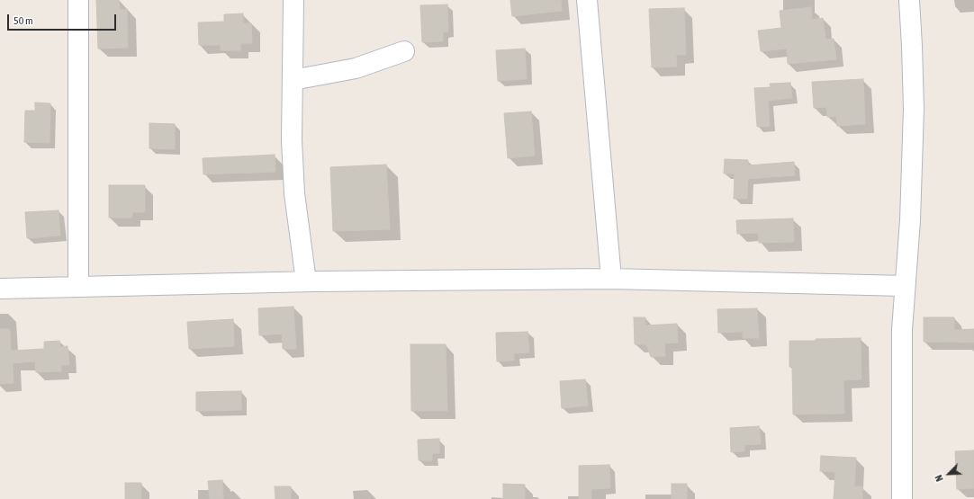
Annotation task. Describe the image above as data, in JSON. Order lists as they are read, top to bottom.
{
  "scale_bar": "50 m",
  "north": "bottom left"
}
